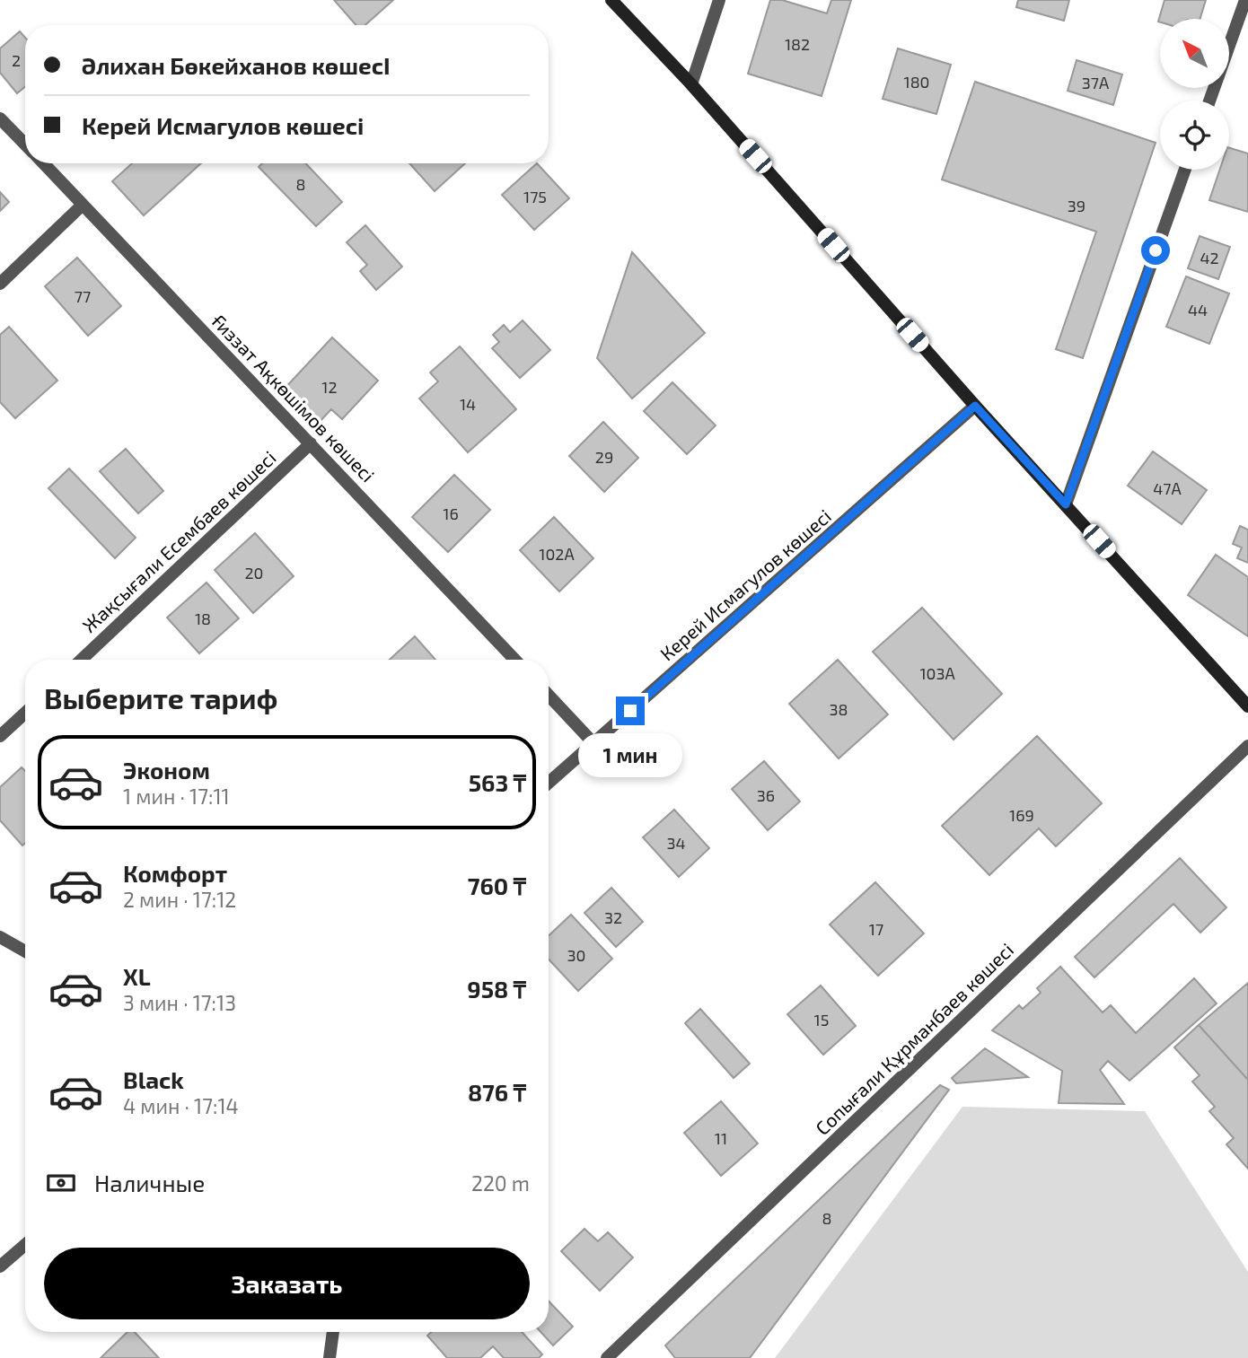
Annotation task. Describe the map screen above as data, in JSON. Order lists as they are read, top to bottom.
{
  "streets": {
    "street": [
      "Ғиззат Ақкөшімов көшесi",
      "Жақсығали Есембаев көшесi",
      "Керей Исмагулов көшесі",
      "Сопығали Құрманбаев көшесі"
    ]
  },
  "crossings": [
    ["Ғиззат Ақкөшімов көшесi", "Жақсығали Есембаев көшесi"]
  ],
  "house_numbers": [
    "182",
    "2",
    "180",
    "37А",
    "8",
    "175",
    "39",
    "42",
    "77",
    "44",
    "12",
    "14",
    "29",
    "47А",
    "16",
    "102А",
    "20",
    "18",
    "103А",
    "38",
    "36",
    "169",
    "34",
    "32",
    "17",
    "30",
    "15",
    "11",
    "8"
  ],
  "north": "top left",
  "page": {
    "banner": ["Әлихан Бөкейханов көшесI", "Керей Исмагулов көшесі"],
    "heading": "Выберите тариф",
    "bubble": "1 мин",
    "list": [
      {
        "name": "Эконом",
        "note": "1 мин · 17:11",
        "value": "563 ₸"
      },
      {
        "name": "Комфорт",
        "note": "2 мин · 17:12",
        "value": "760 ₸"
      },
      {
        "name": "XL",
        "note": "3 мин · 17:13",
        "value": "958 ₸"
      },
      {
        "name": "Black",
        "note": "4 мин · 17:14",
        "value": "876 ₸"
      }
    ],
    "pay": ["Наличные", "220 m"],
    "buttons": "Заказать"
  }
}
